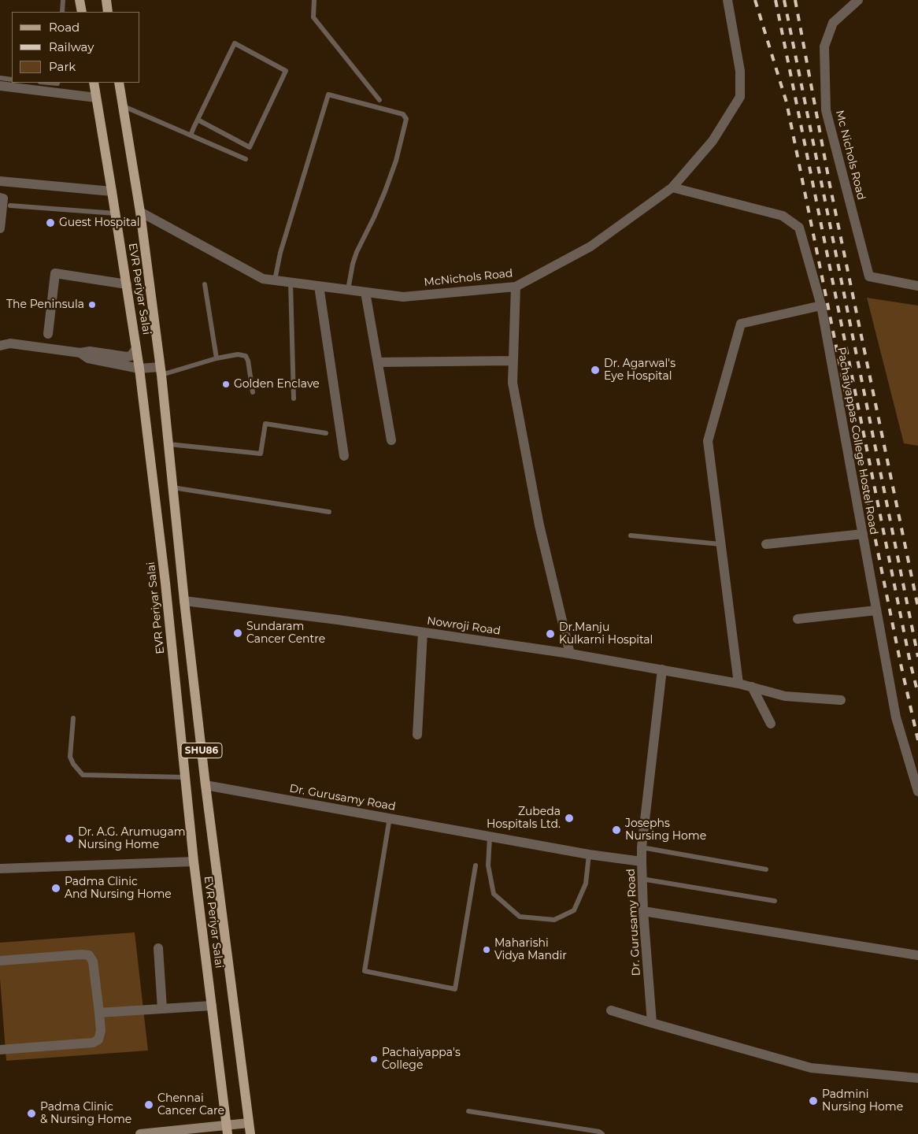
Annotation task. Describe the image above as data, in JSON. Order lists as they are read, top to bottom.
{
  "streets": {
    "main road": ["EVR Periyar Salai", "SHU86"],
    "street": [
      "Mc Nichols Road",
      "McNichols Road",
      "Pachaiyappas College Hostel Road",
      "Nowroji Road",
      "Dr. Gurusamy Road"
    ]
  },
  "crossings": [
    ["McNichols Road", "EVR Periyar Salai"],
    ["McNichols Road", "Pachaiyappas College Hostel Road"],
    ["EVR Periyar Salai", "Nowroji Road"],
    ["EVR Periyar Salai", "Dr. Gurusamy Road"]
  ],
  "places": [
    "Guest Hospital",
    "The Peninsula",
    "Dr. Agarwal's Eye Hospital",
    "Golden Enclave",
    "Sundaram Cancer Centre",
    "Dr.Manju Kulkarni Hospital",
    "Zubeda Hospitals Ltd.",
    "Josephs Nursing Home",
    "Dr. A.G. Arumugam Nursing Home",
    "Padma Clinic And Nursing Home",
    "Maharishi Vidya Mandir",
    "Pachaiyappa's College",
    "Padmini Nursing Home",
    "Chennai Cancer Care",
    "Padma Clinic & Nursing Home"
  ],
  "legend": ["Road", "Railway", "Park"]
}
